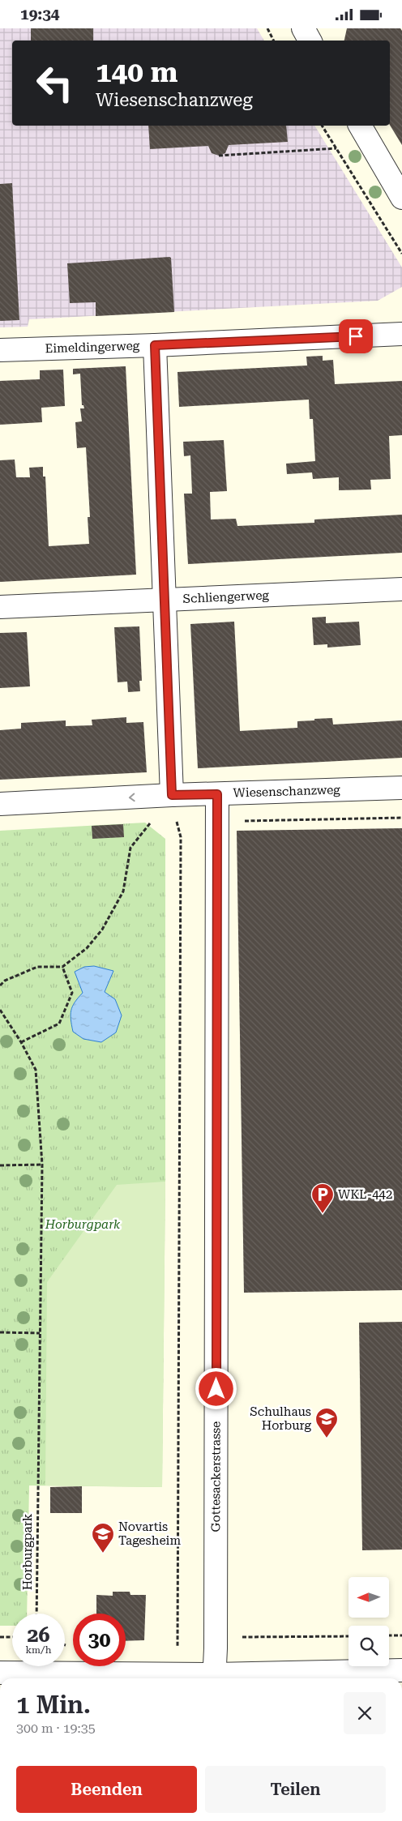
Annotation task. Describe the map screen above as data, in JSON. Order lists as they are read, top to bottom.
{
  "streets": {
    "street": [
      "Eimeldingerweg",
      "Schliengerweg",
      "Wiesenschanzweg",
      "Gottesackerstrasse"
    ],
    "path": ["Horburgpark"]
  },
  "crossings": [
    ["Wiesenschanzweg", "Gottesackerstrasse"]
  ],
  "one_way": ["Wiesenschanzweg"],
  "parks": ["Horburgpark"],
  "places": {
    "parking": ["WKL-442"],
    "school or university": ["Schulhaus Horburg", "Novartis Tagesheim"]
  },
  "north": "left",
  "page": {
    "status": "19:34",
    "turn": ["140 m", "Wiesenschanzweg"],
    "speed": "26 km/h",
    "limit": "30",
    "heading": ["1 Min.", "300 m · 19:35"],
    "buttons": ["Beenden", "Teilen"]
  }
}
